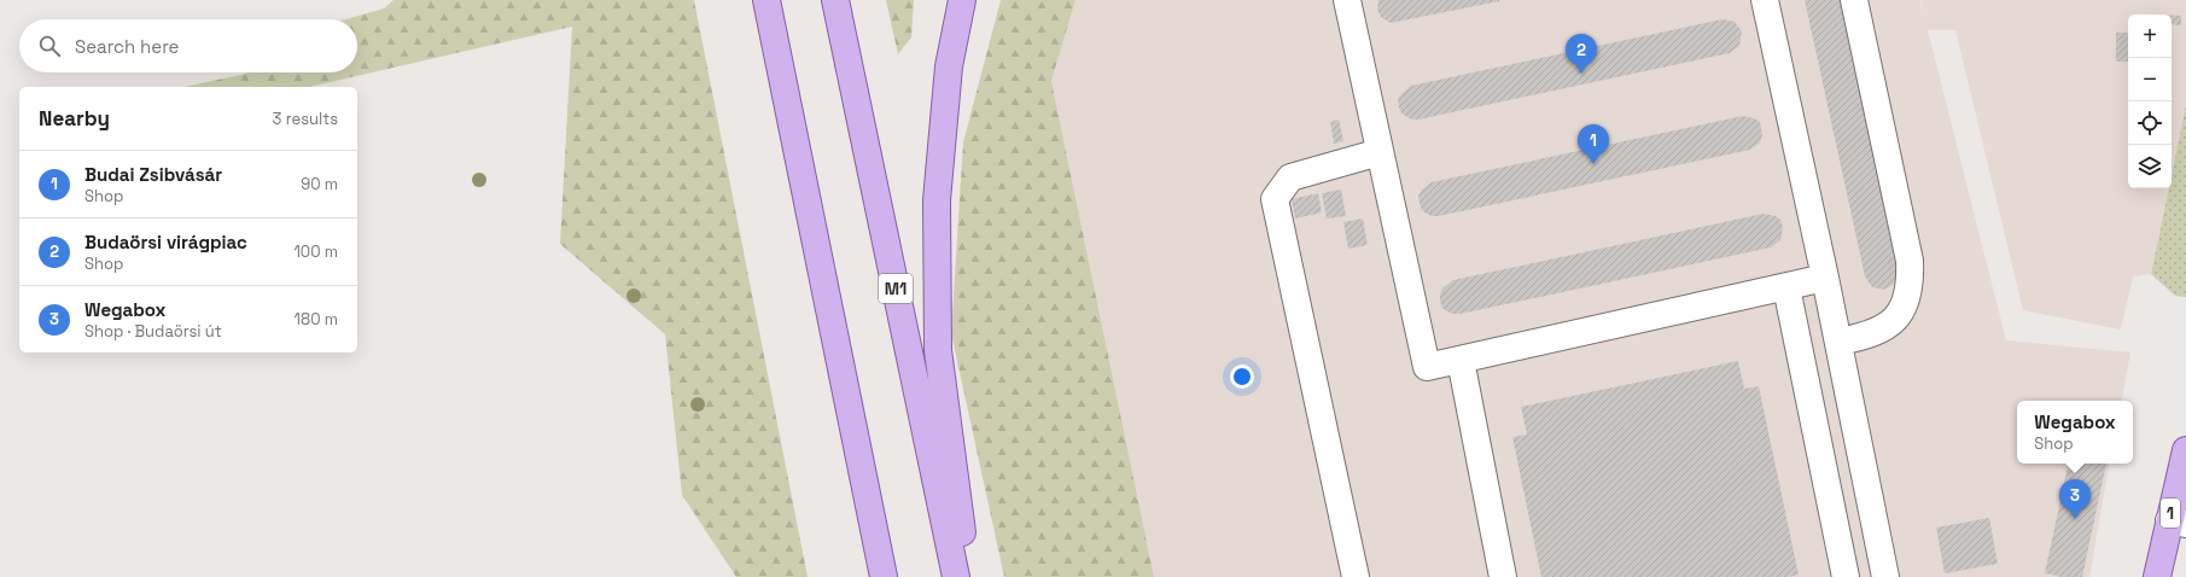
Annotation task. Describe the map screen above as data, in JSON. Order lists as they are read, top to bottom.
{
  "streets": {
    "main road": ["M1", "1"]
  },
  "page": {
    "map_buttons": ["+", "−"],
    "search": "Search here",
    "pins": ["2", "1", "3"],
    "heading": ["Nearby", "3 results"],
    "list": [
      {
        "mark": "1",
        "name": "Budai Zsibvásár",
        "note": "Shop",
        "value": "90 m"
      },
      {
        "mark": "2",
        "name": "Budaörsi virágpiac",
        "note": "Shop",
        "value": "100 m"
      },
      {
        "mark": "3",
        "name": "Wegabox",
        "note": "Shop · Budaörsi út",
        "value": "180 m"
      }
    ],
    "popup": ["Wegabox", "Shop"]
  }
}
